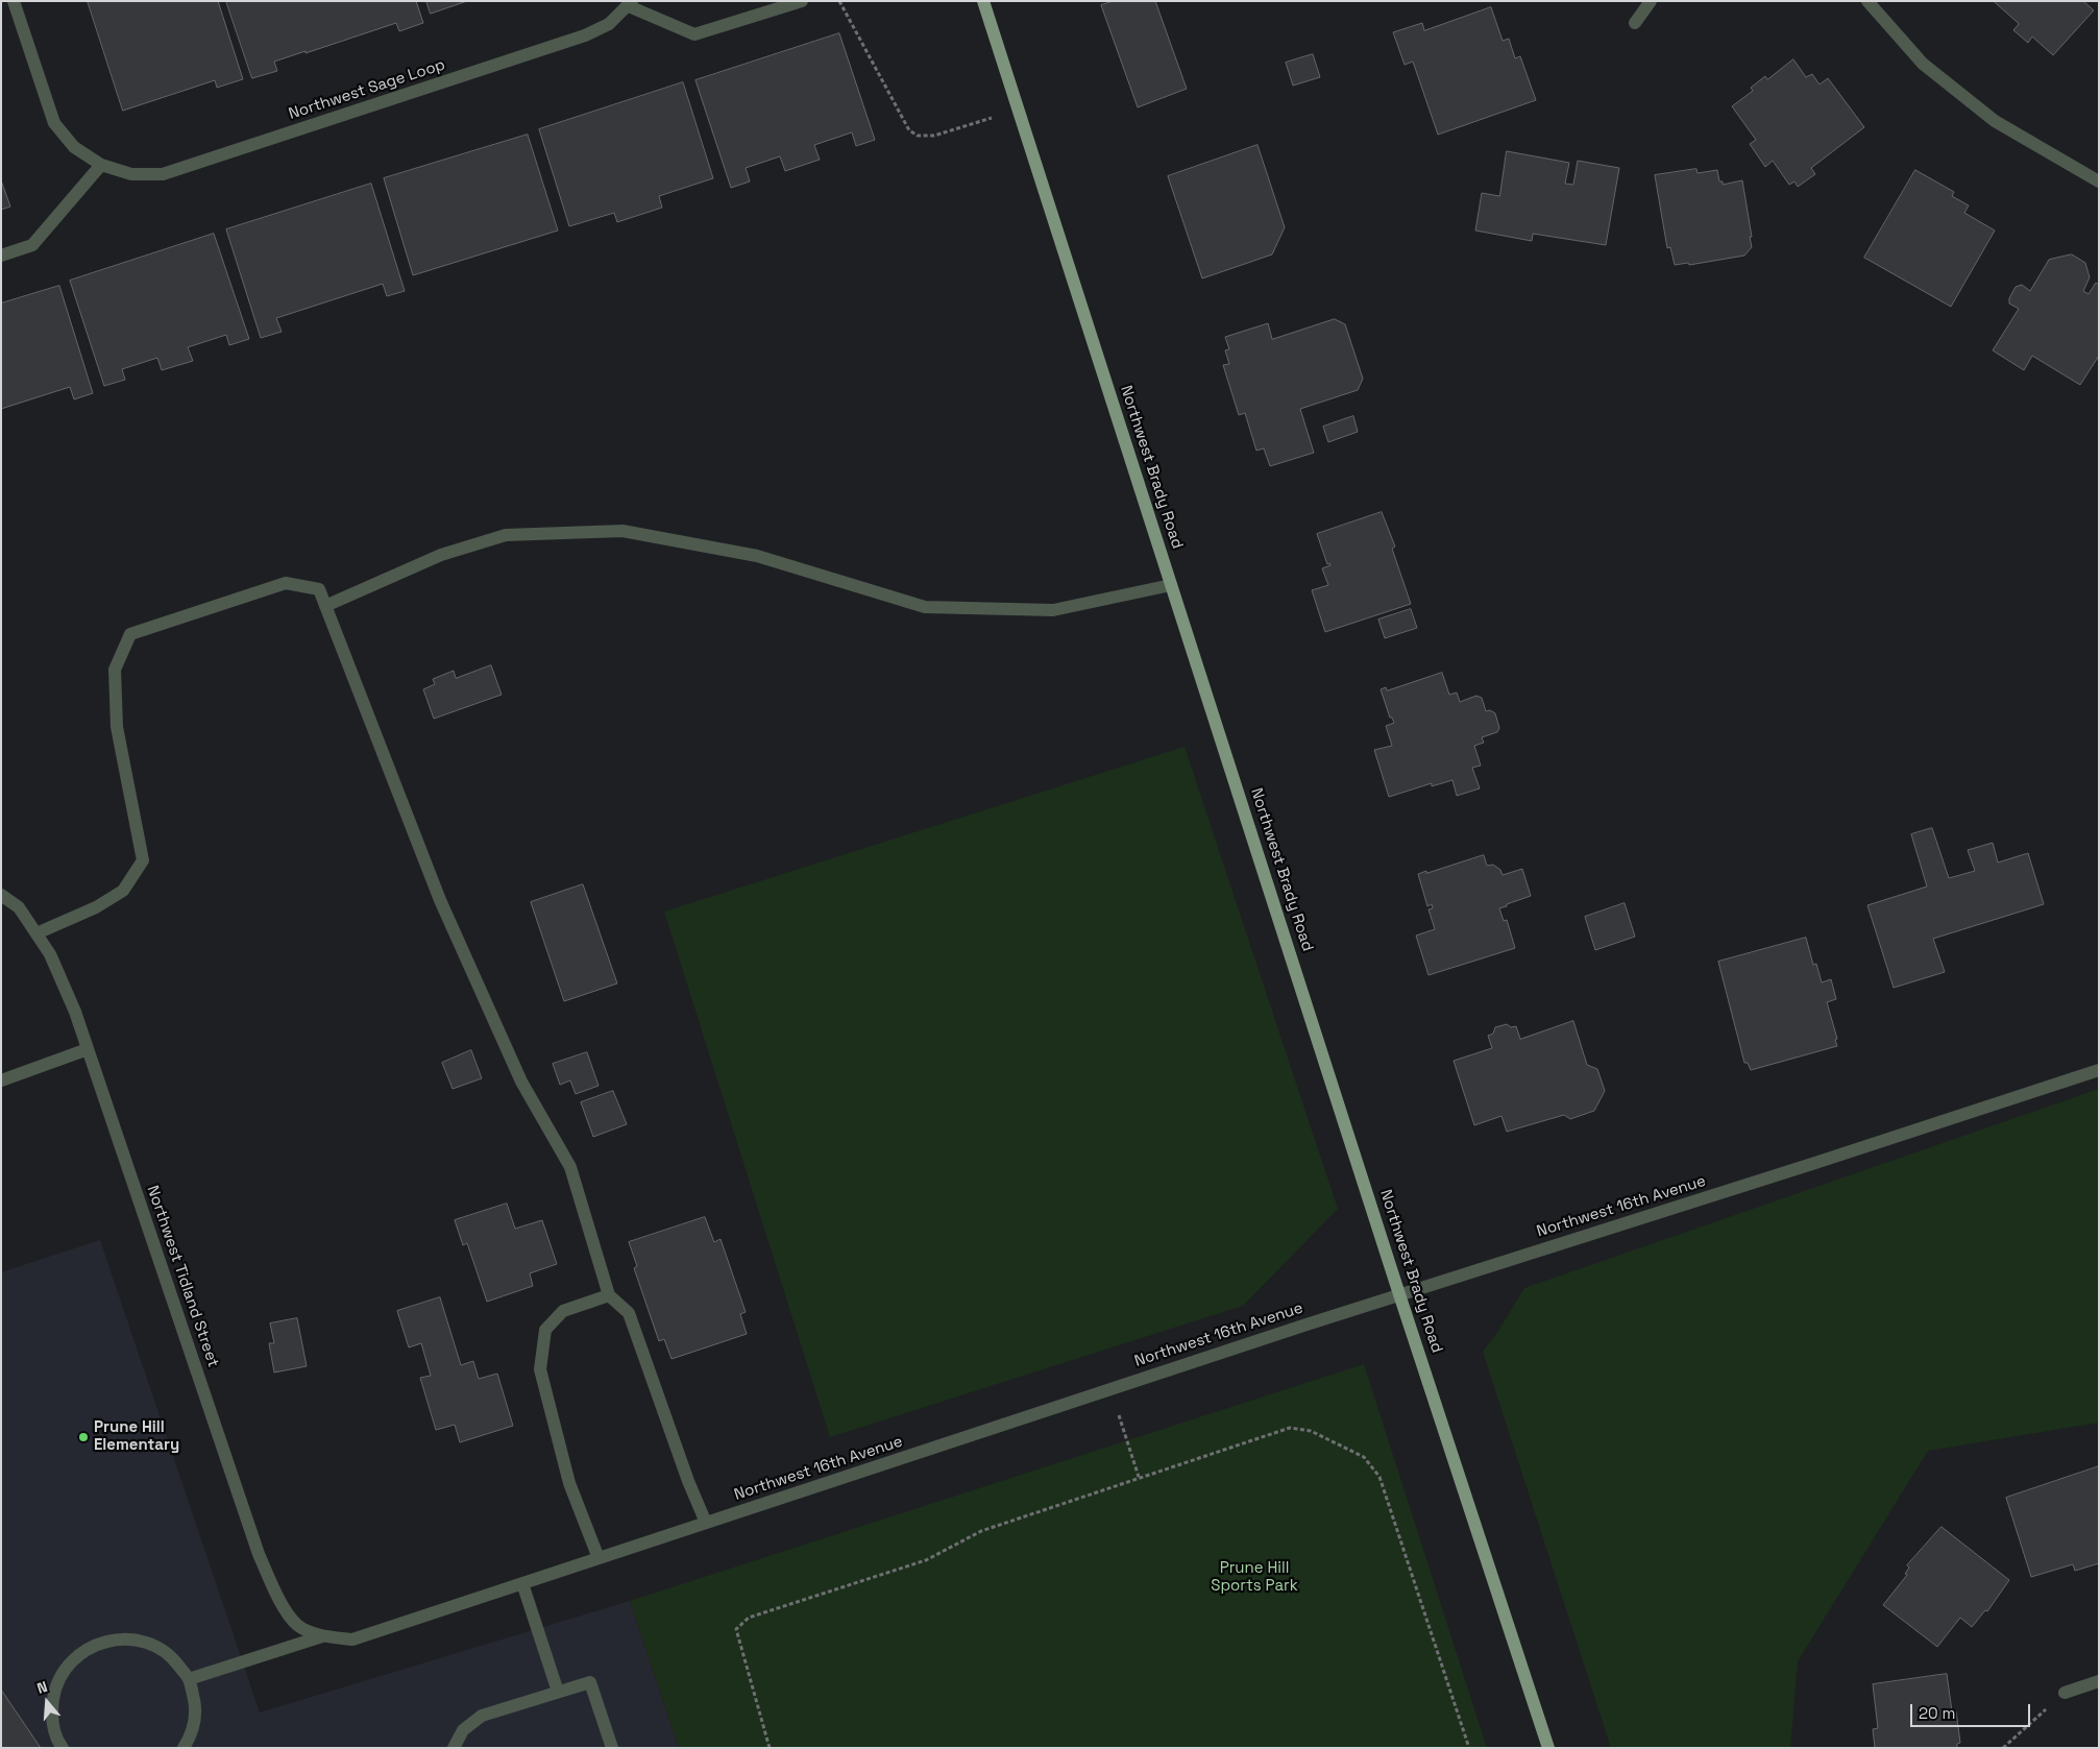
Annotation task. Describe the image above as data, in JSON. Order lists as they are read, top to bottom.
{
  "streets": {
    "main road": ["Northwest Brady Road"],
    "street": ["Northwest Sage Loop", "Northwest 16th Avenue", "Northwest Tidland Street"]
  },
  "crossings": [
    ["Northwest Brady Road", "Northwest 16th Avenue"],
    ["Northwest 16th Avenue", "Northwest Tidland Street"]
  ],
  "parks": ["Prune Hill Sports Park"],
  "places": ["Prune Hill Elementary"],
  "scale_bar": "20 m",
  "north": "top"
}
